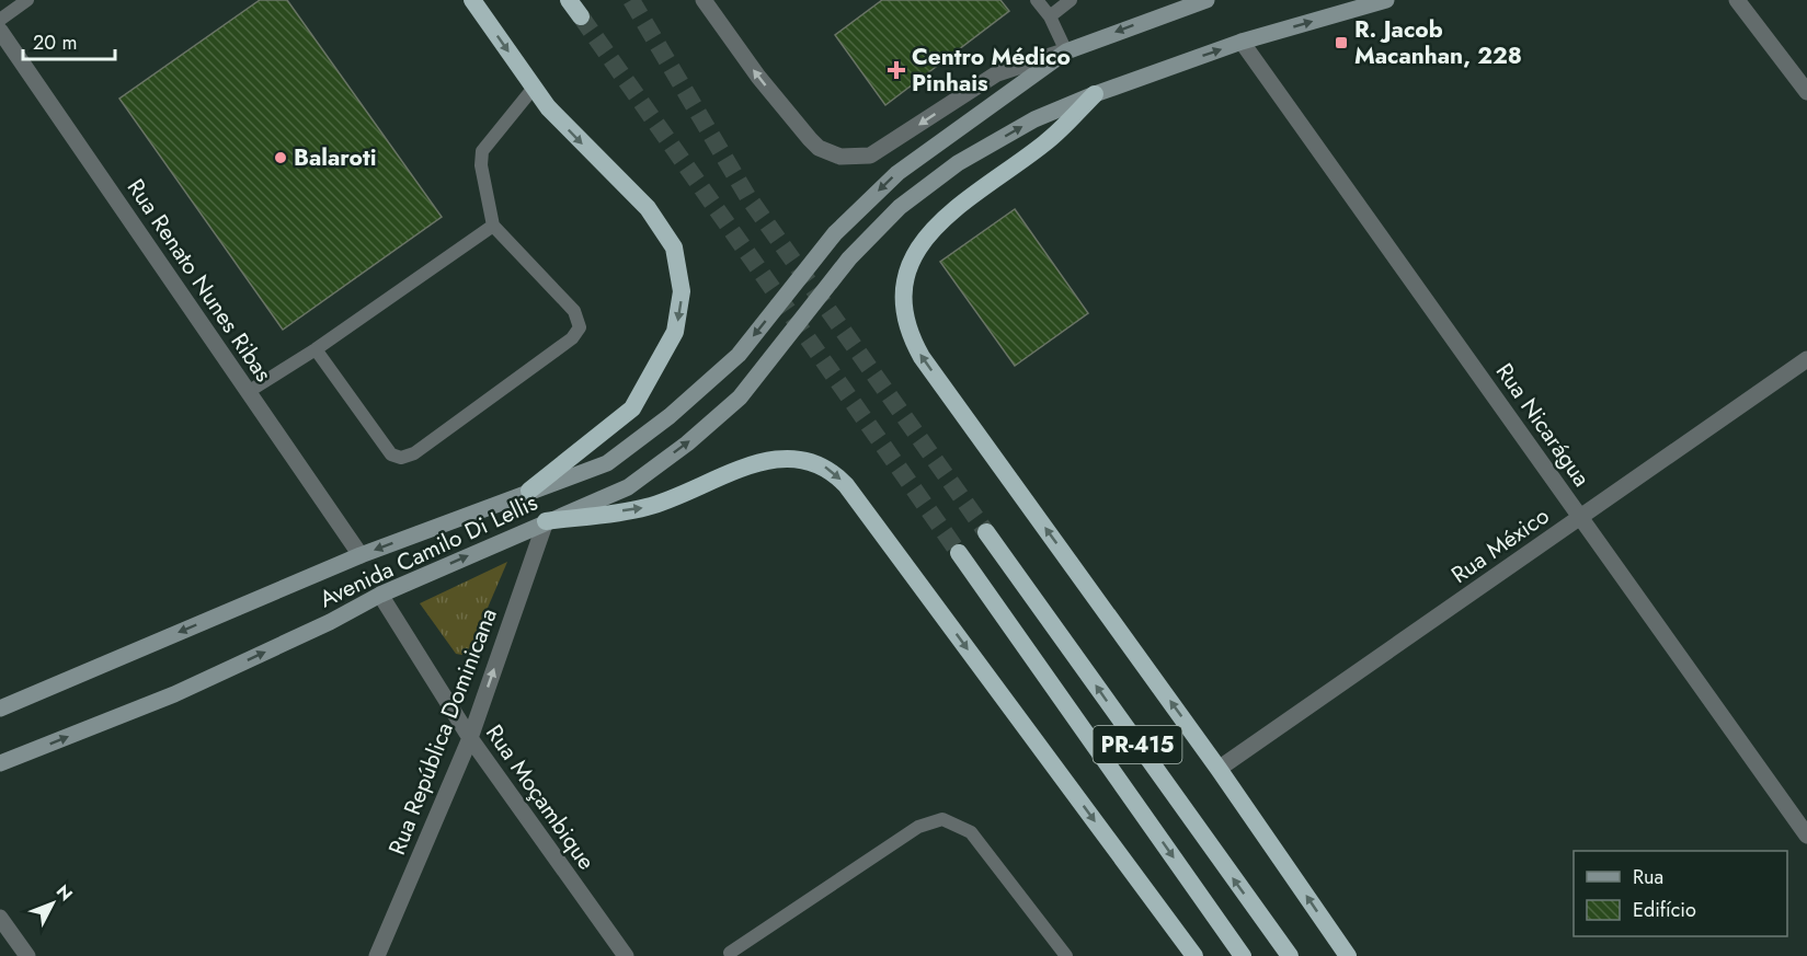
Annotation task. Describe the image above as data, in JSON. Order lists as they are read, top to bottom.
{
  "streets": {
    "highway": ["PR-415"],
    "main road": ["Avenida Camilo Di Lellis"],
    "street": [
      "Rua Renato Nunes Ribas",
      "Rua Nicarágua",
      "Rua México",
      "Rua República Dominicana",
      "Rua Moçambique"
    ]
  },
  "crossings": [
    ["Rua Renato Nunes Ribas", "Avenida Camilo Di Lellis"],
    ["Rua Nicarágua", "Rua México"],
    ["Rua Nicarágua", "Avenida Camilo Di Lellis"],
    ["Avenida Camilo Di Lellis", "Rua República Dominicana"],
    ["Avenida Camilo Di Lellis", "Rua Moçambique"],
    ["Rua República Dominicana", "Rua Moçambique"]
  ],
  "one_way": ["Rua República Dominicana"],
  "places": {
    "transit": ["R. Jacob Macanhan, 228"],
    "health": ["Centro Médico Pinhais"],
    "other": ["Balaroti"]
  },
  "legend": ["Rua", "Edifício"],
  "scale_bar": "20 m",
  "north": "top right"
}
